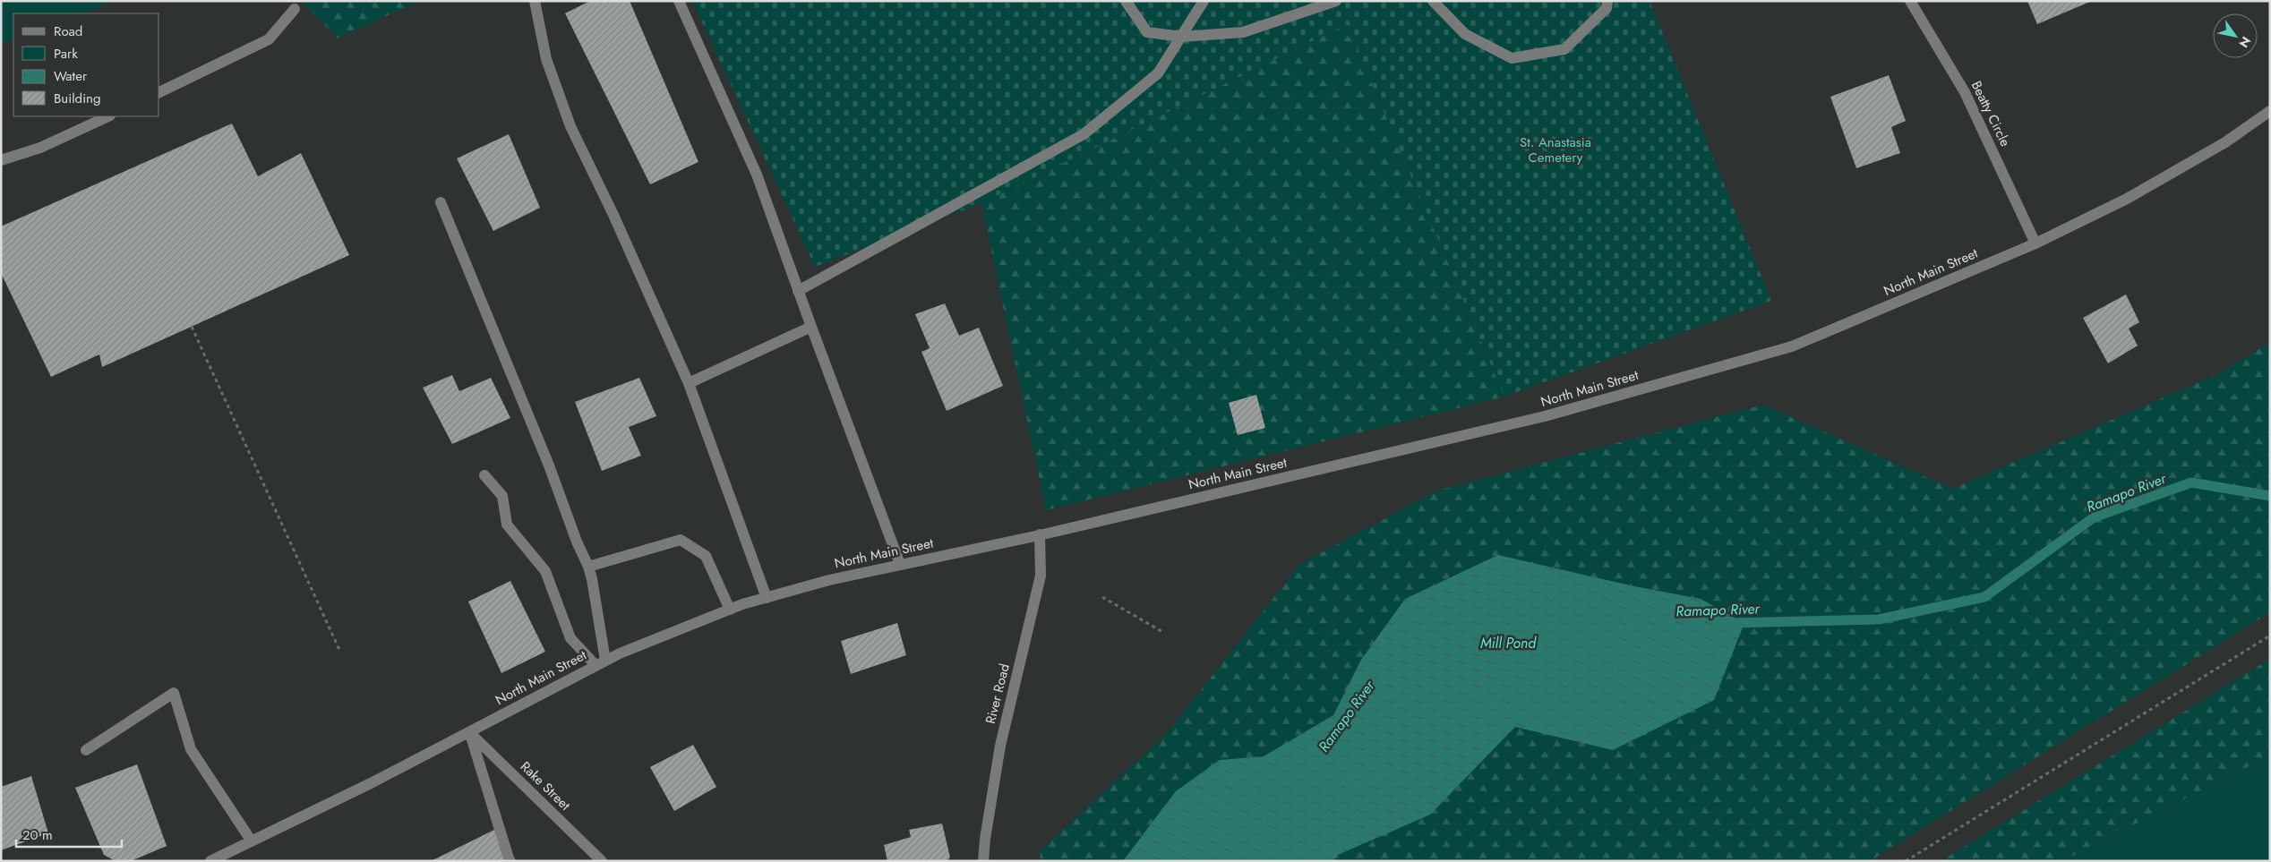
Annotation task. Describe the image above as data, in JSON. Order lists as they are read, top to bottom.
{
  "streets": {
    "street": [
      "Beatty Circle",
      "North Main Street",
      "River Road",
      "Rake Street"
    ]
  },
  "crossings": [
    ["Beatty Circle", "North Main Street"],
    ["North Main Street", "River Road"],
    ["North Main Street", "Rake Street"]
  ],
  "water": ["Ramapo River", "Mill Pond"],
  "parks": ["St. Anastasia Cemetery"],
  "legend": [
    "Road",
    "Park",
    "Water",
    "Building"
  ],
  "scale_bar": "20 m",
  "north": "bottom right"
}
